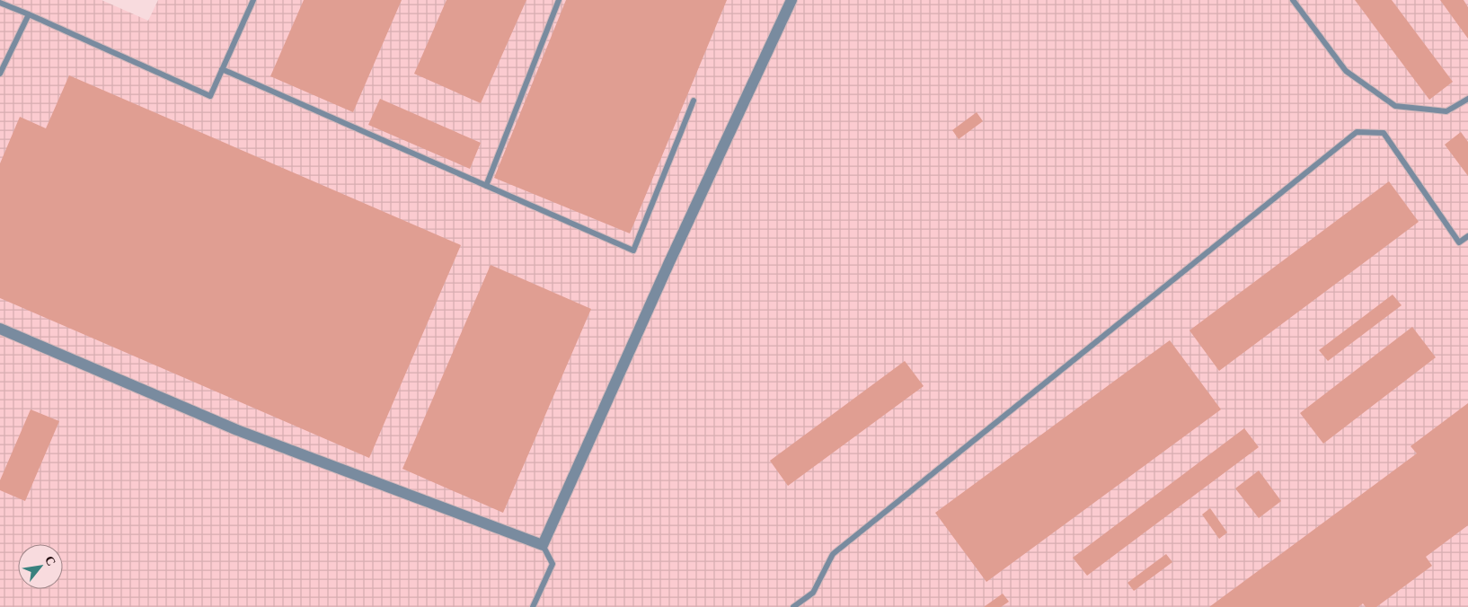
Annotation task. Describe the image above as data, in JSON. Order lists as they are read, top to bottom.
{
  "north": "top right"
}
